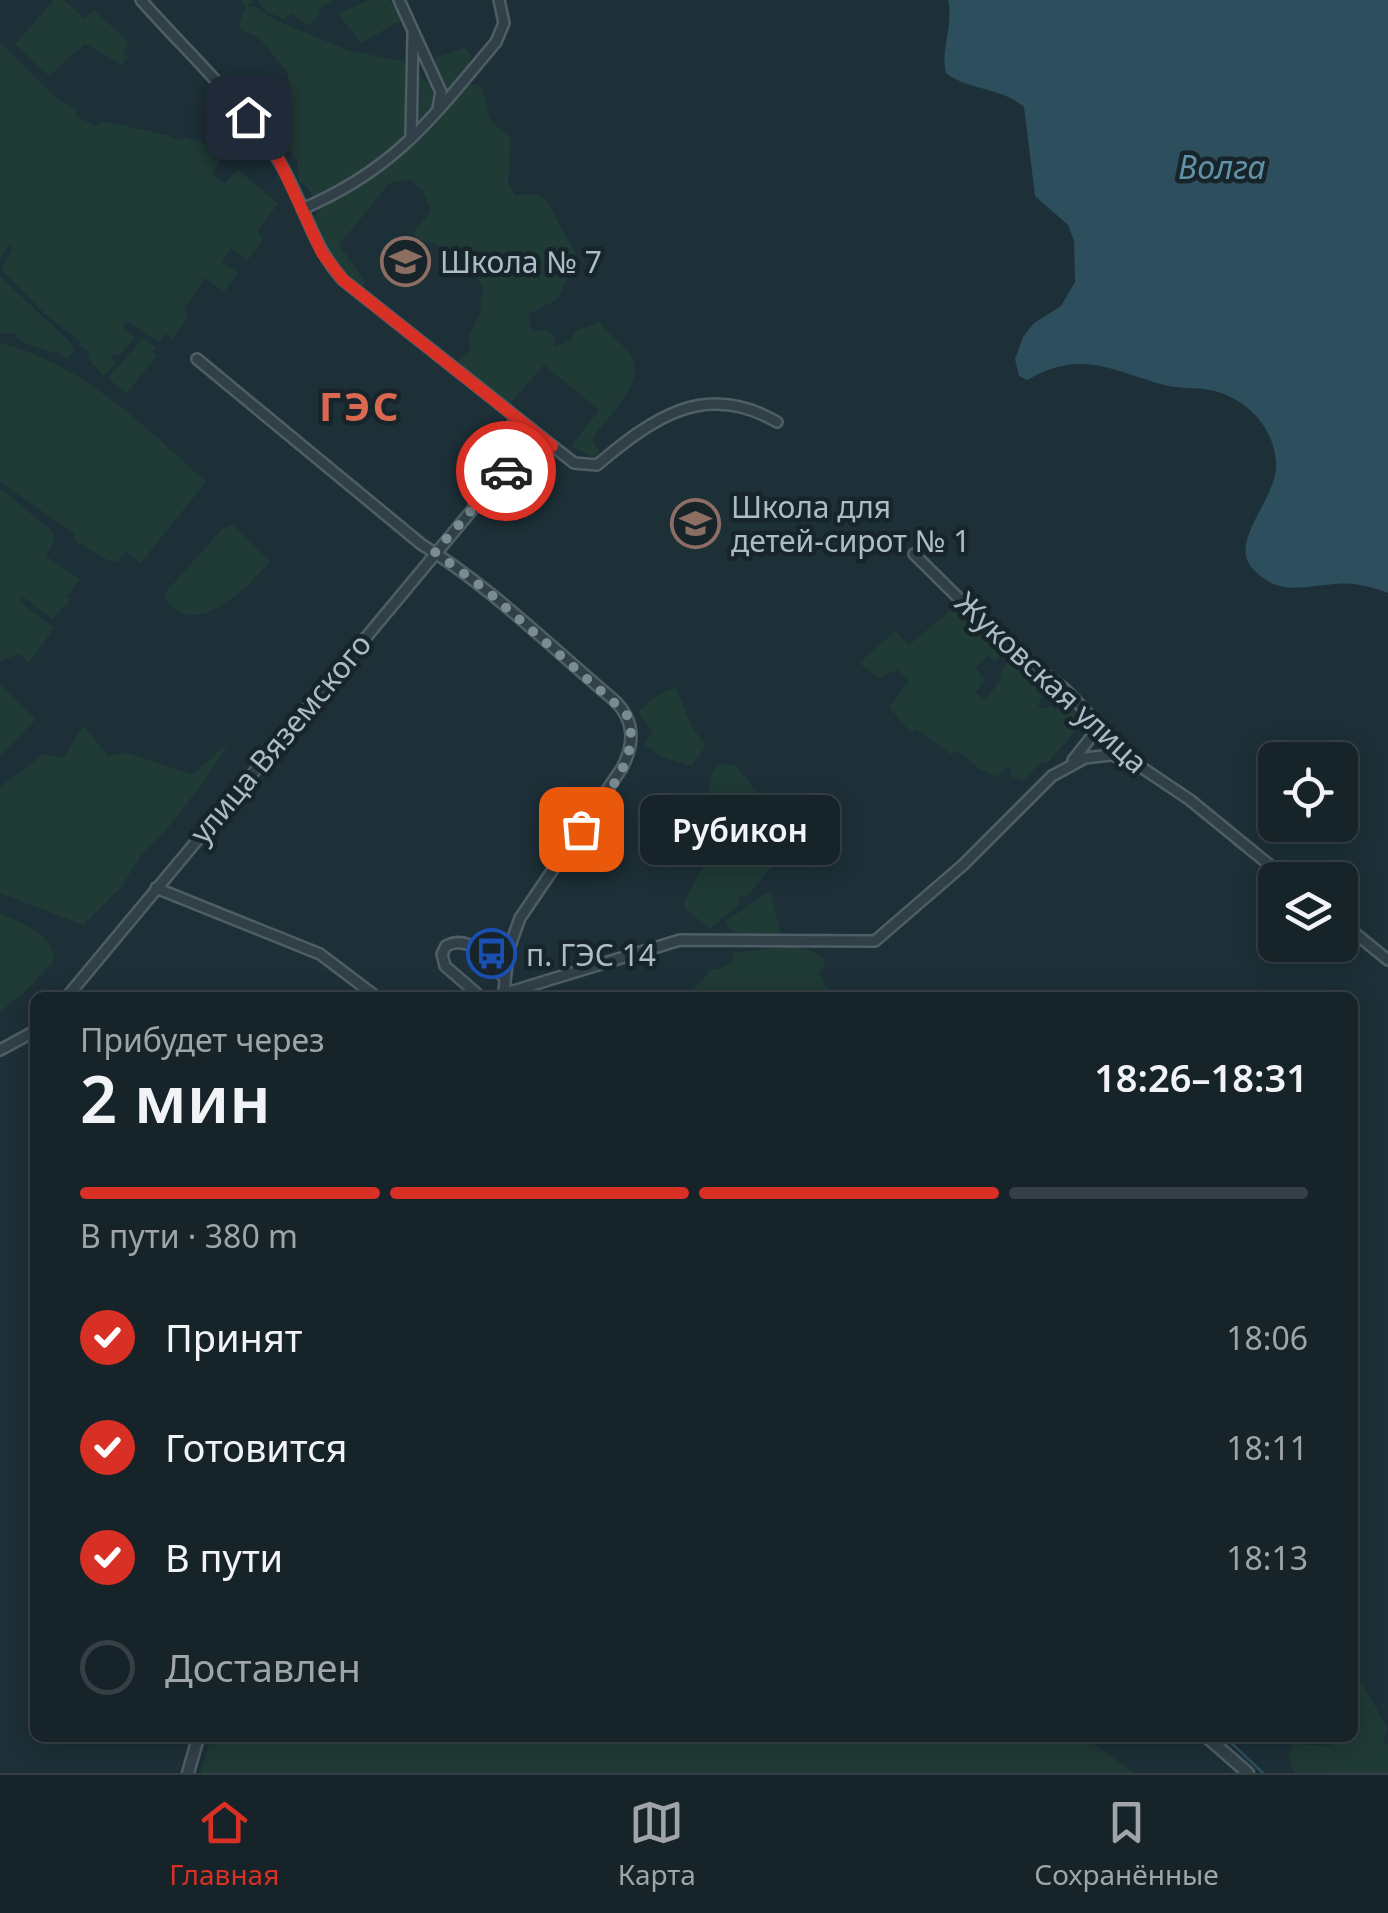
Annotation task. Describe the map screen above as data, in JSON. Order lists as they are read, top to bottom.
{
  "streets": {
    "street": ["Жуковская улица", "улица Вяземского"]
  },
  "districts": ["ГЭС"],
  "water": ["Волга"],
  "places": {
    "school or university": ["Школа № 7", "Школа для детей-сирот № 1"],
    "other": ["Рубикон"],
    "bus stop": ["п. ГЭС 14"]
  },
  "page": {
    "bubble": "Рубикон",
    "heading": ["2 мин", "Прибудет через", "18:26–18:31"],
    "bar": "В пути · 380 m",
    "list": [
      ["Принят", "18:06"],
      ["Готовится", "18:11"],
      ["В пути", "18:13"],
      "Доставлен"
    ],
    "tabs": ["Главная", "Карта", "Сохранённые"]
  }
}
